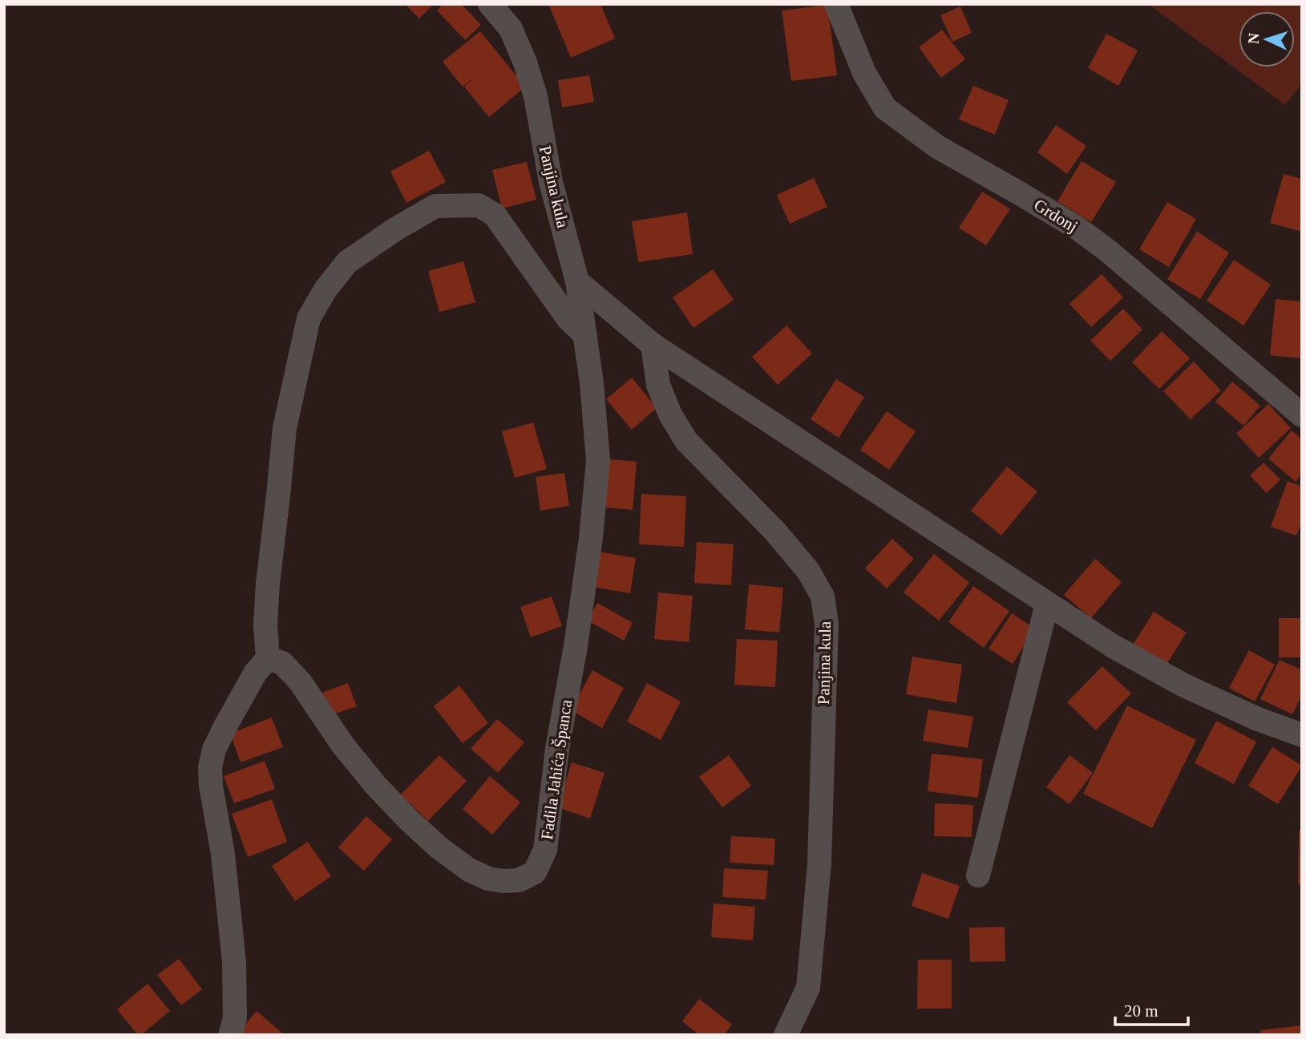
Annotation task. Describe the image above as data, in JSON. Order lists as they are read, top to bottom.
{
  "streets": {
    "street": ["Panjina kula", "Grdonj", "Fadila Jahića Španca"]
  },
  "crossings": [
    ["Panjina kula", "Fadila Jahića Španca"]
  ],
  "scale_bar": "20 m",
  "north": "left"
}
